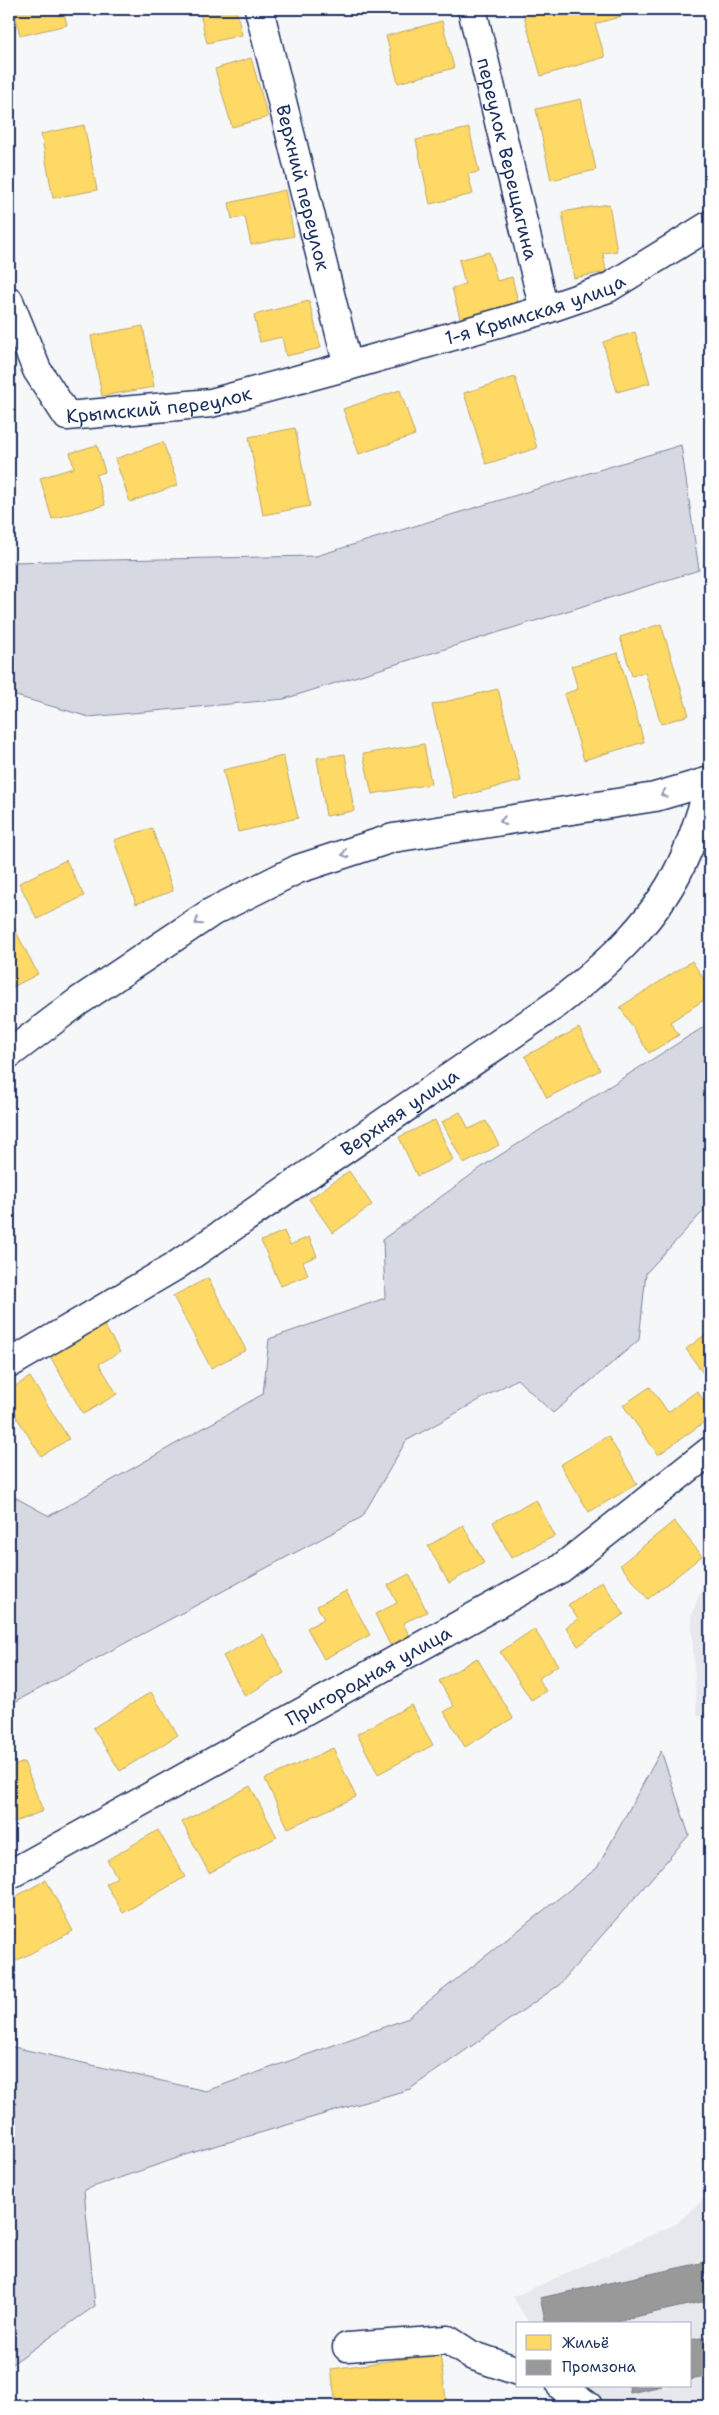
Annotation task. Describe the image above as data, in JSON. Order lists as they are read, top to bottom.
{
  "streets": {
    "street": [
      "переулок Верещагина",
      "Верхний переулок",
      "1-я Крымская улица",
      "Крымский переулок",
      "Верхняя улица",
      "Пригородная улица"
    ]
  },
  "crossings": [
    ["переулок Верещагина", "1-я Крымская улица"],
    ["Верхний переулок", "1-я Крымская улица"],
    ["Верхний переулок", "Крымский переулок"],
    ["1-я Крымская улица", "Крымский переулок"]
  ],
  "legend": ["Жильё", "Промзона"]
}
